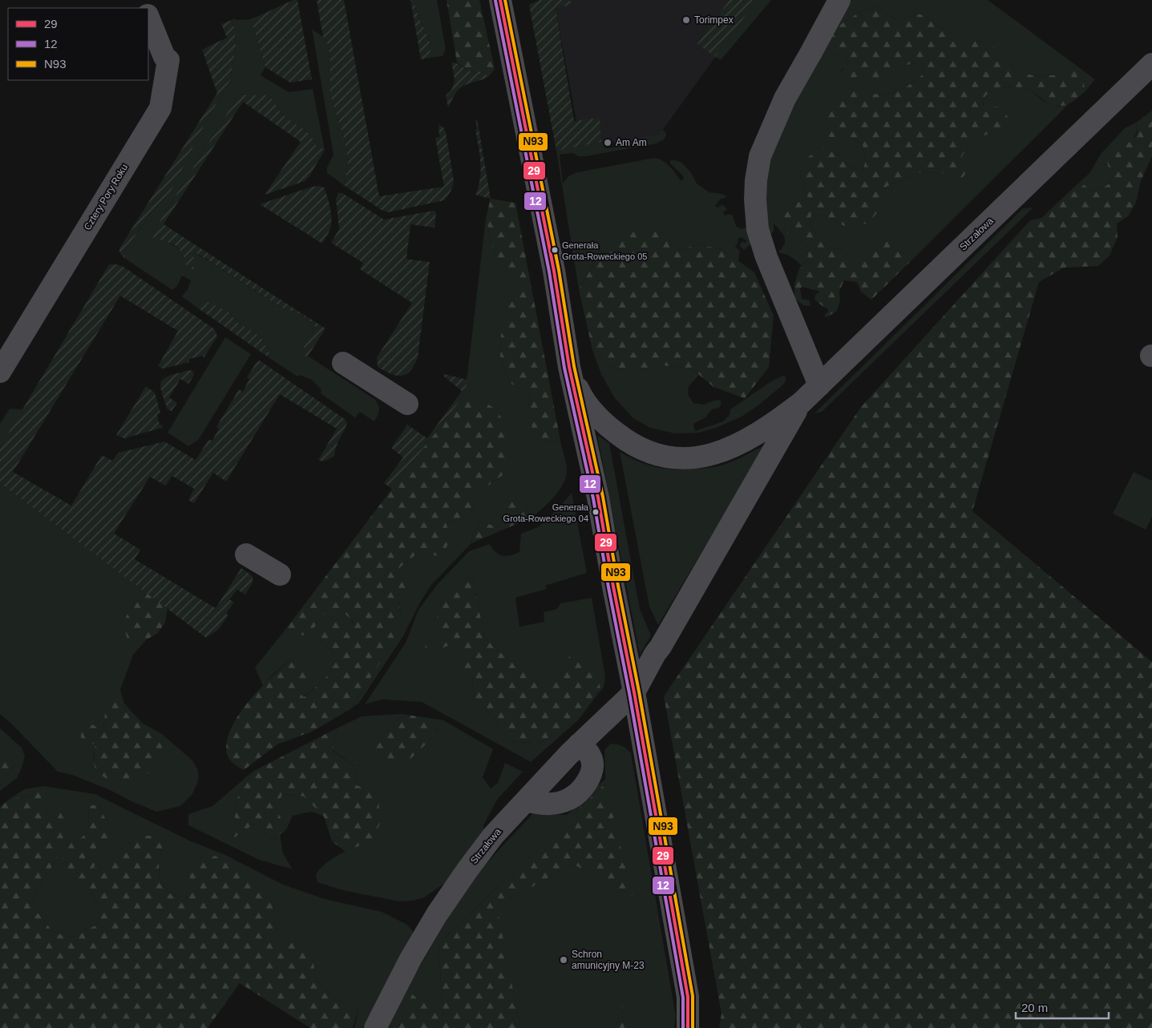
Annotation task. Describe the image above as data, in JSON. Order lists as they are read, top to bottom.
{
  "streets": {
    "street": ["Cztery Pory Roku", "Strzałowa"]
  },
  "places": [
    "Torimpex",
    "Am Am",
    "Generała Grota-Roweckiego 05",
    "Generała Grota-Roweckiego 04",
    "Schron amunicyjny M-23"
  ],
  "lines": ["transit line 29", "transit line N93", "transit line 12"],
  "legend": ["29", "12", "N93"],
  "scale_bar": "20 m"
}
